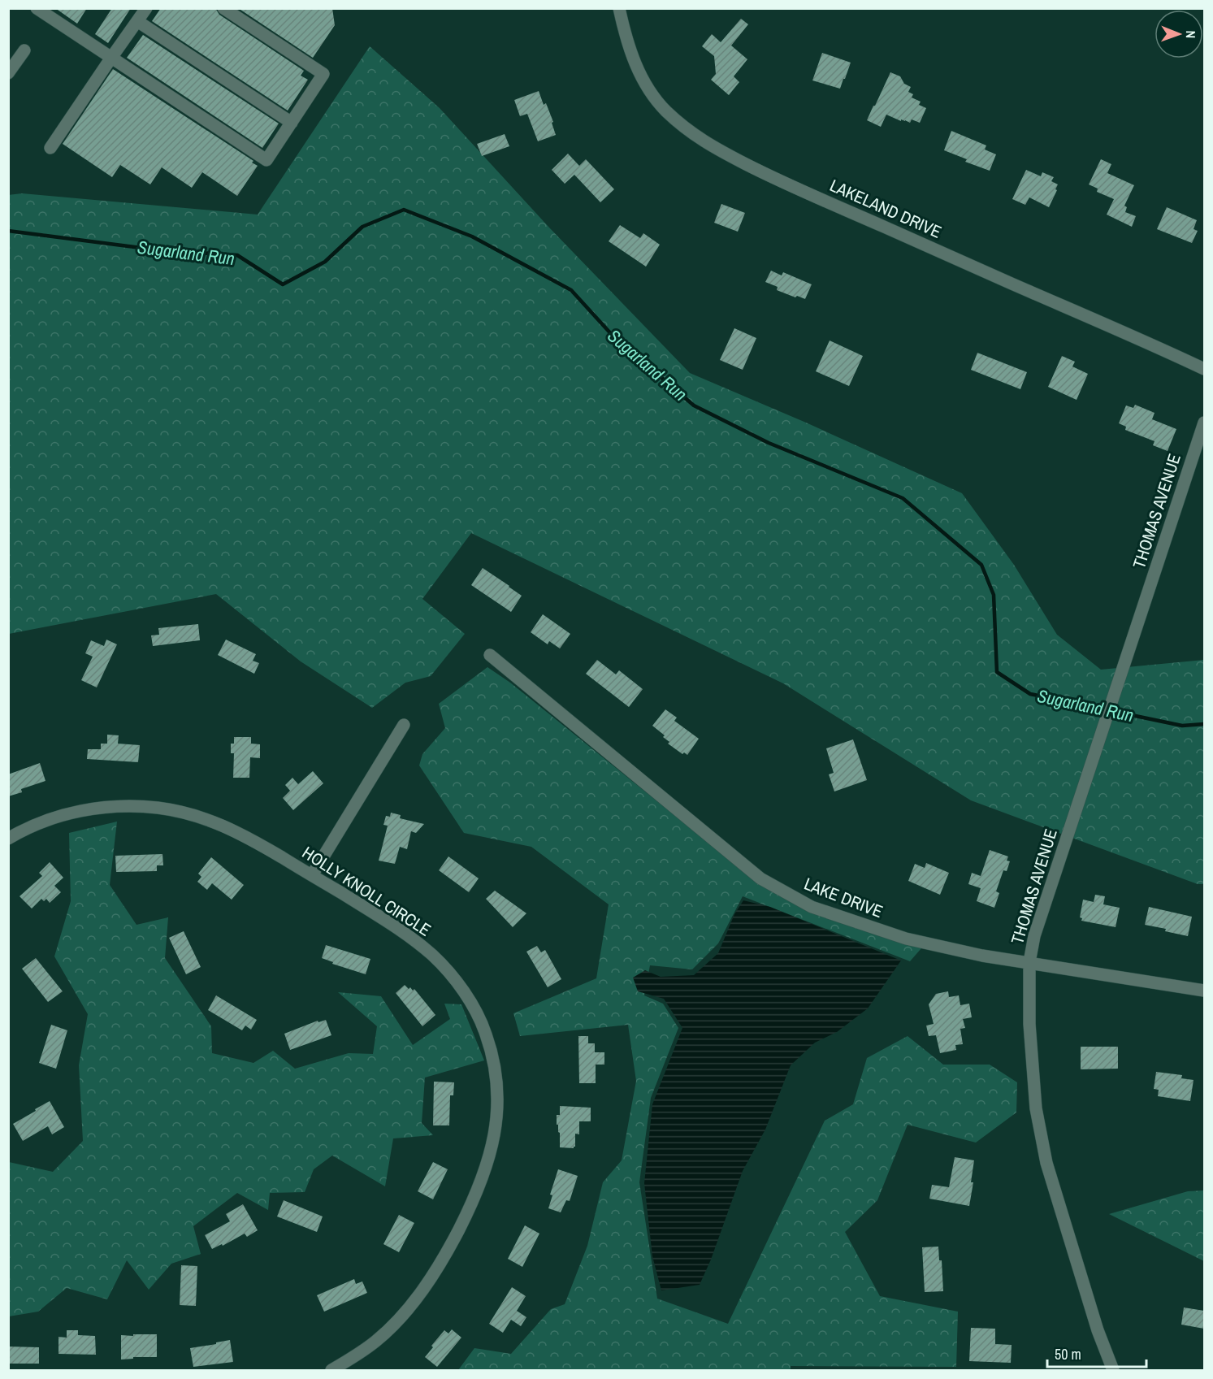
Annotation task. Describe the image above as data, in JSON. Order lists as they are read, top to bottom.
{
  "streets": {
    "street": [
      "LAKELAND DRIVE",
      "THOMAS AVENUE",
      "HOLLY KNOLL CIRCLE",
      "LAKE DRIVE"
    ]
  },
  "crossings": [
    ["THOMAS AVENUE", "LAKE DRIVE"]
  ],
  "water": ["Sugarland Run"],
  "scale_bar": "50 m",
  "north": "right"
}
